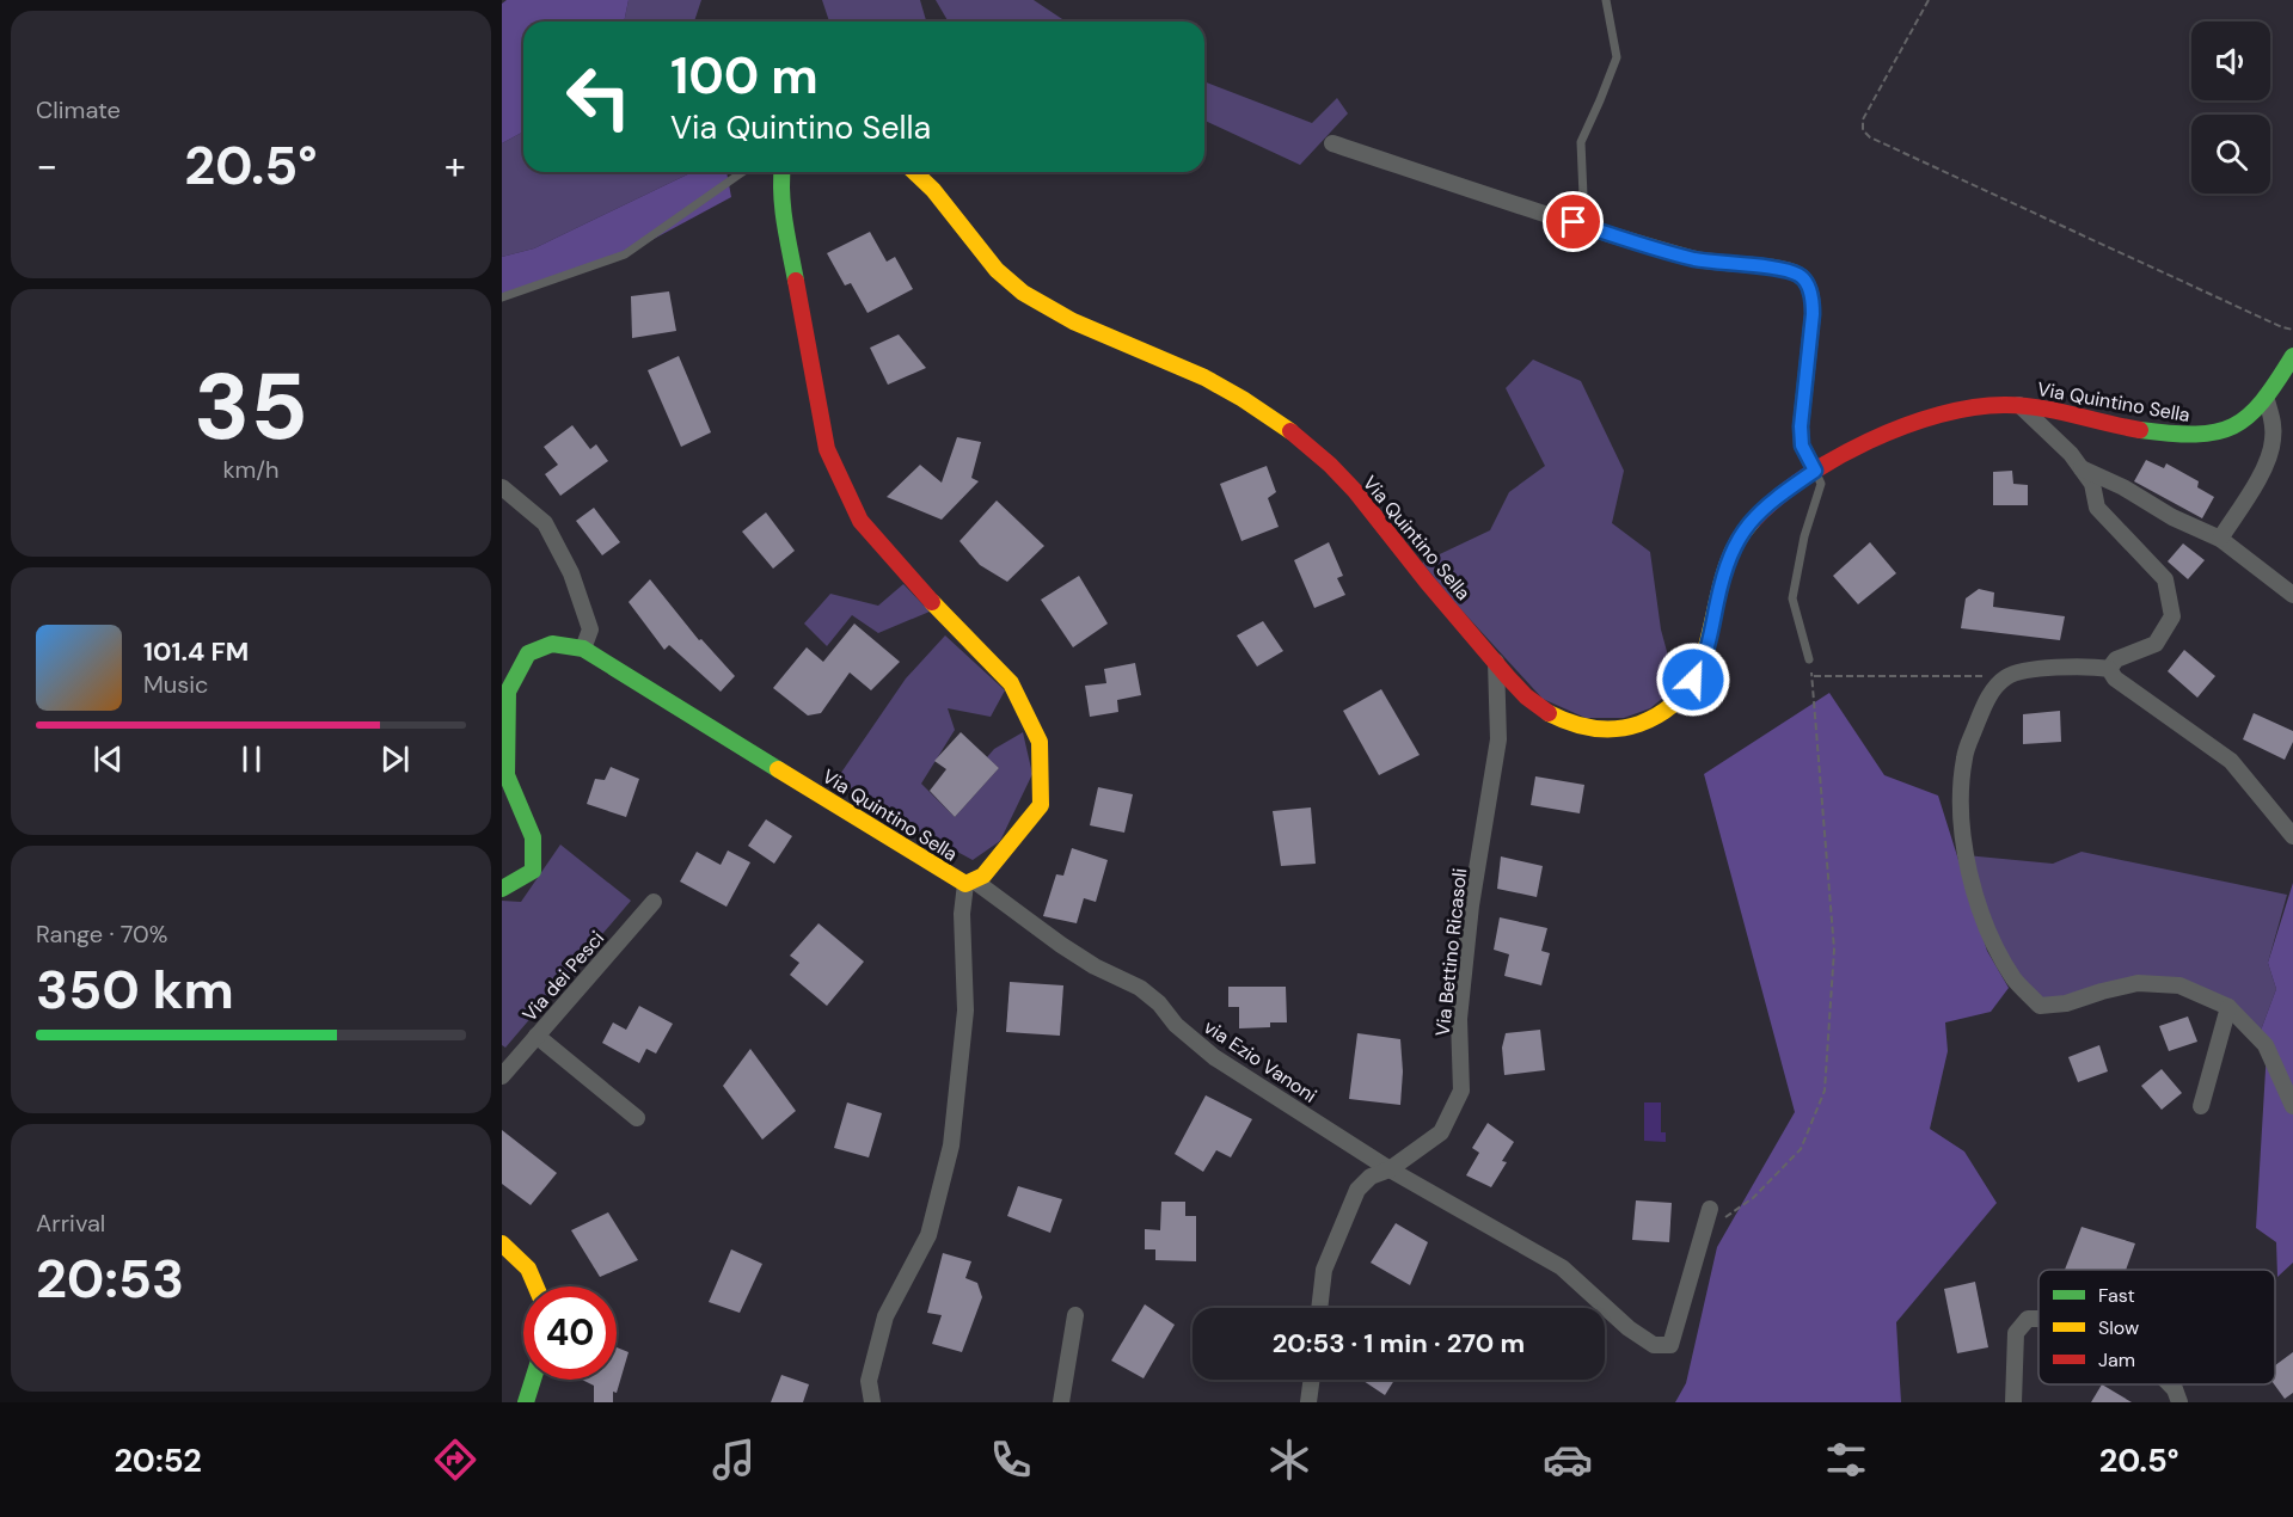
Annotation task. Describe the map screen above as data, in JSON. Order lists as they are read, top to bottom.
{
  "streets": {
    "street": [
      "Via Quintino Sella",
      "Via Bettino Ricasoli",
      "Via dei Pesci",
      "via Ezio Vanoni"
    ]
  },
  "crossings": [
    ["Via Quintino Sella", "Via Bettino Ricasoli"],
    ["Via Quintino Sella", "via Ezio Vanoni"],
    ["Via Bettino Ricasoli", "via Ezio Vanoni"]
  ],
  "legend": ["Fast", "Slow", "Jam"],
  "page": {
    "tile": [
      "Climate",
      ["35", "km/h"],
      ["Range · 70%", "350 km"],
      ["Arrival", "20:53"]
    ],
    "turn": ["100 m", "Via Quintino Sella"],
    "heat": ["−", "20.5°", "+"],
    "song": ["101.4 FM", "Music"],
    "limit": "40",
    "trip": "20:53 · 1 min · 270 m",
    "tabs": ["20:52", "20.5°"]
  }
}
